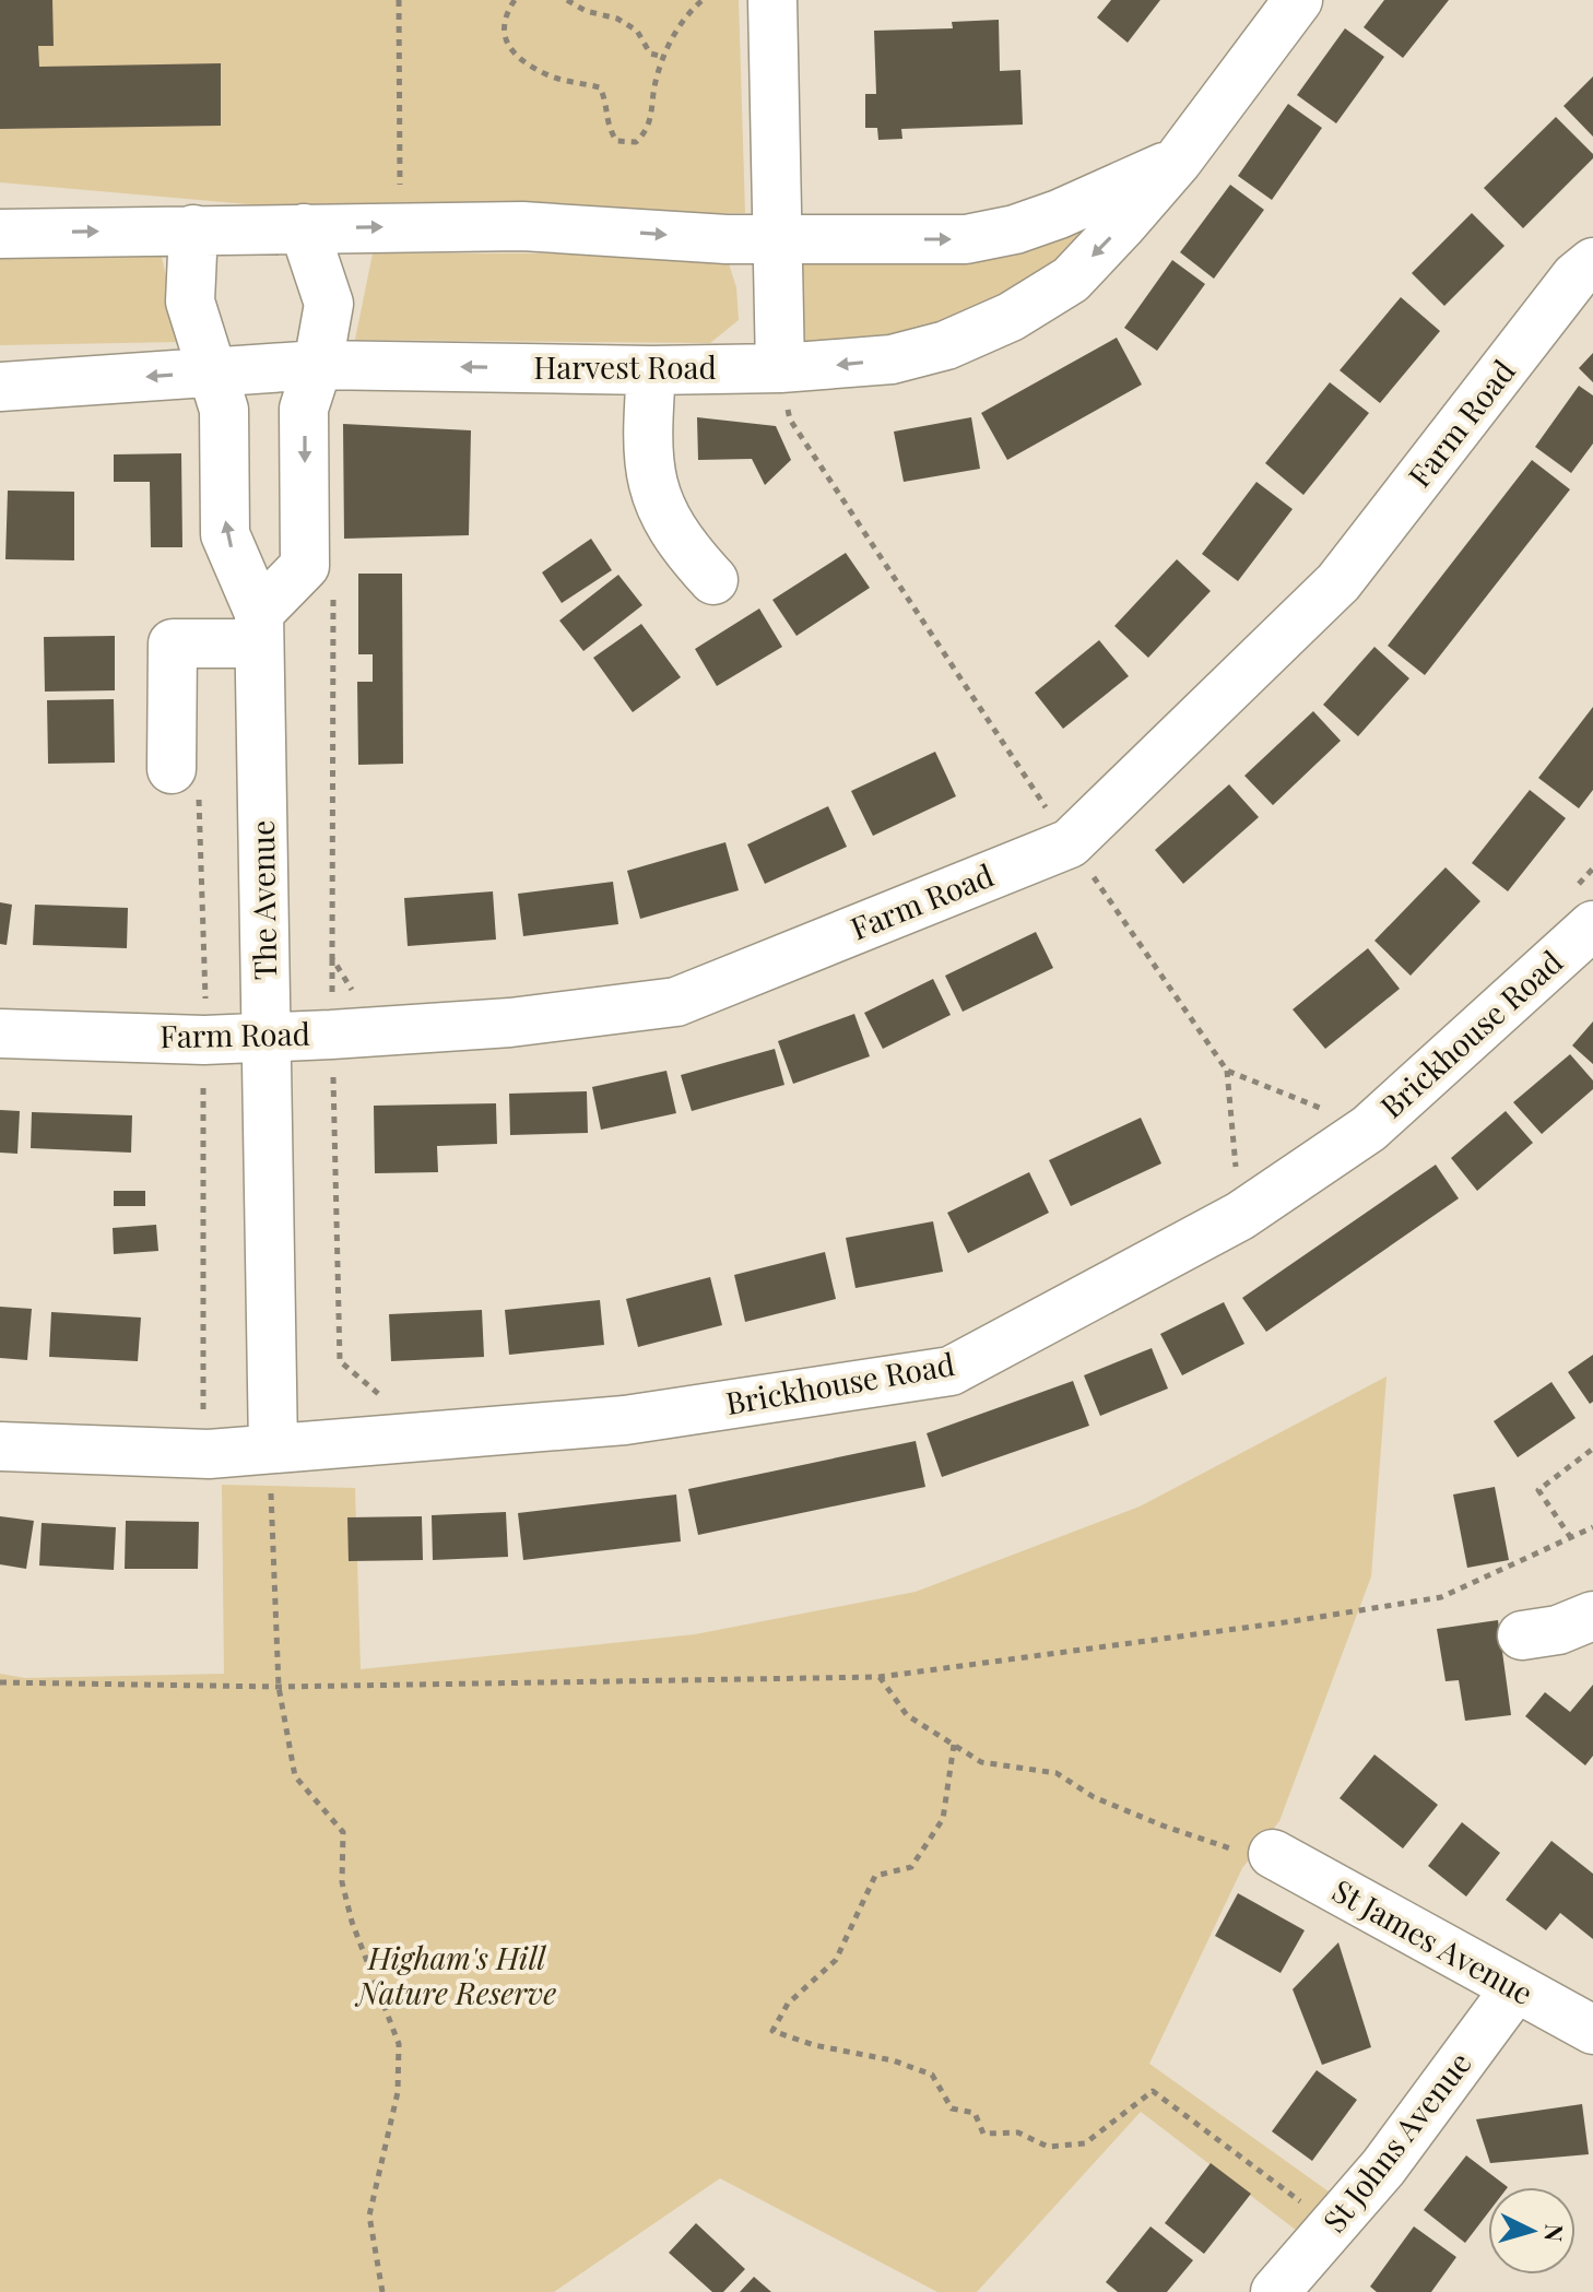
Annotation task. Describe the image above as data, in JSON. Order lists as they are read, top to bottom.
{
  "streets": {
    "street": [
      "Harvest Road",
      "Farm Road",
      "The Avenue",
      "Brickhouse Road",
      "St James Avenue",
      "St Johns Avenue"
    ]
  },
  "crossings": [
    ["Harvest Road", "The Avenue"],
    ["Farm Road", "The Avenue"],
    ["The Avenue", "Brickhouse Road"],
    ["St James Avenue", "St Johns Avenue"]
  ],
  "parks": ["Higham's Hill Nature Reserve"],
  "north": "right"
}
